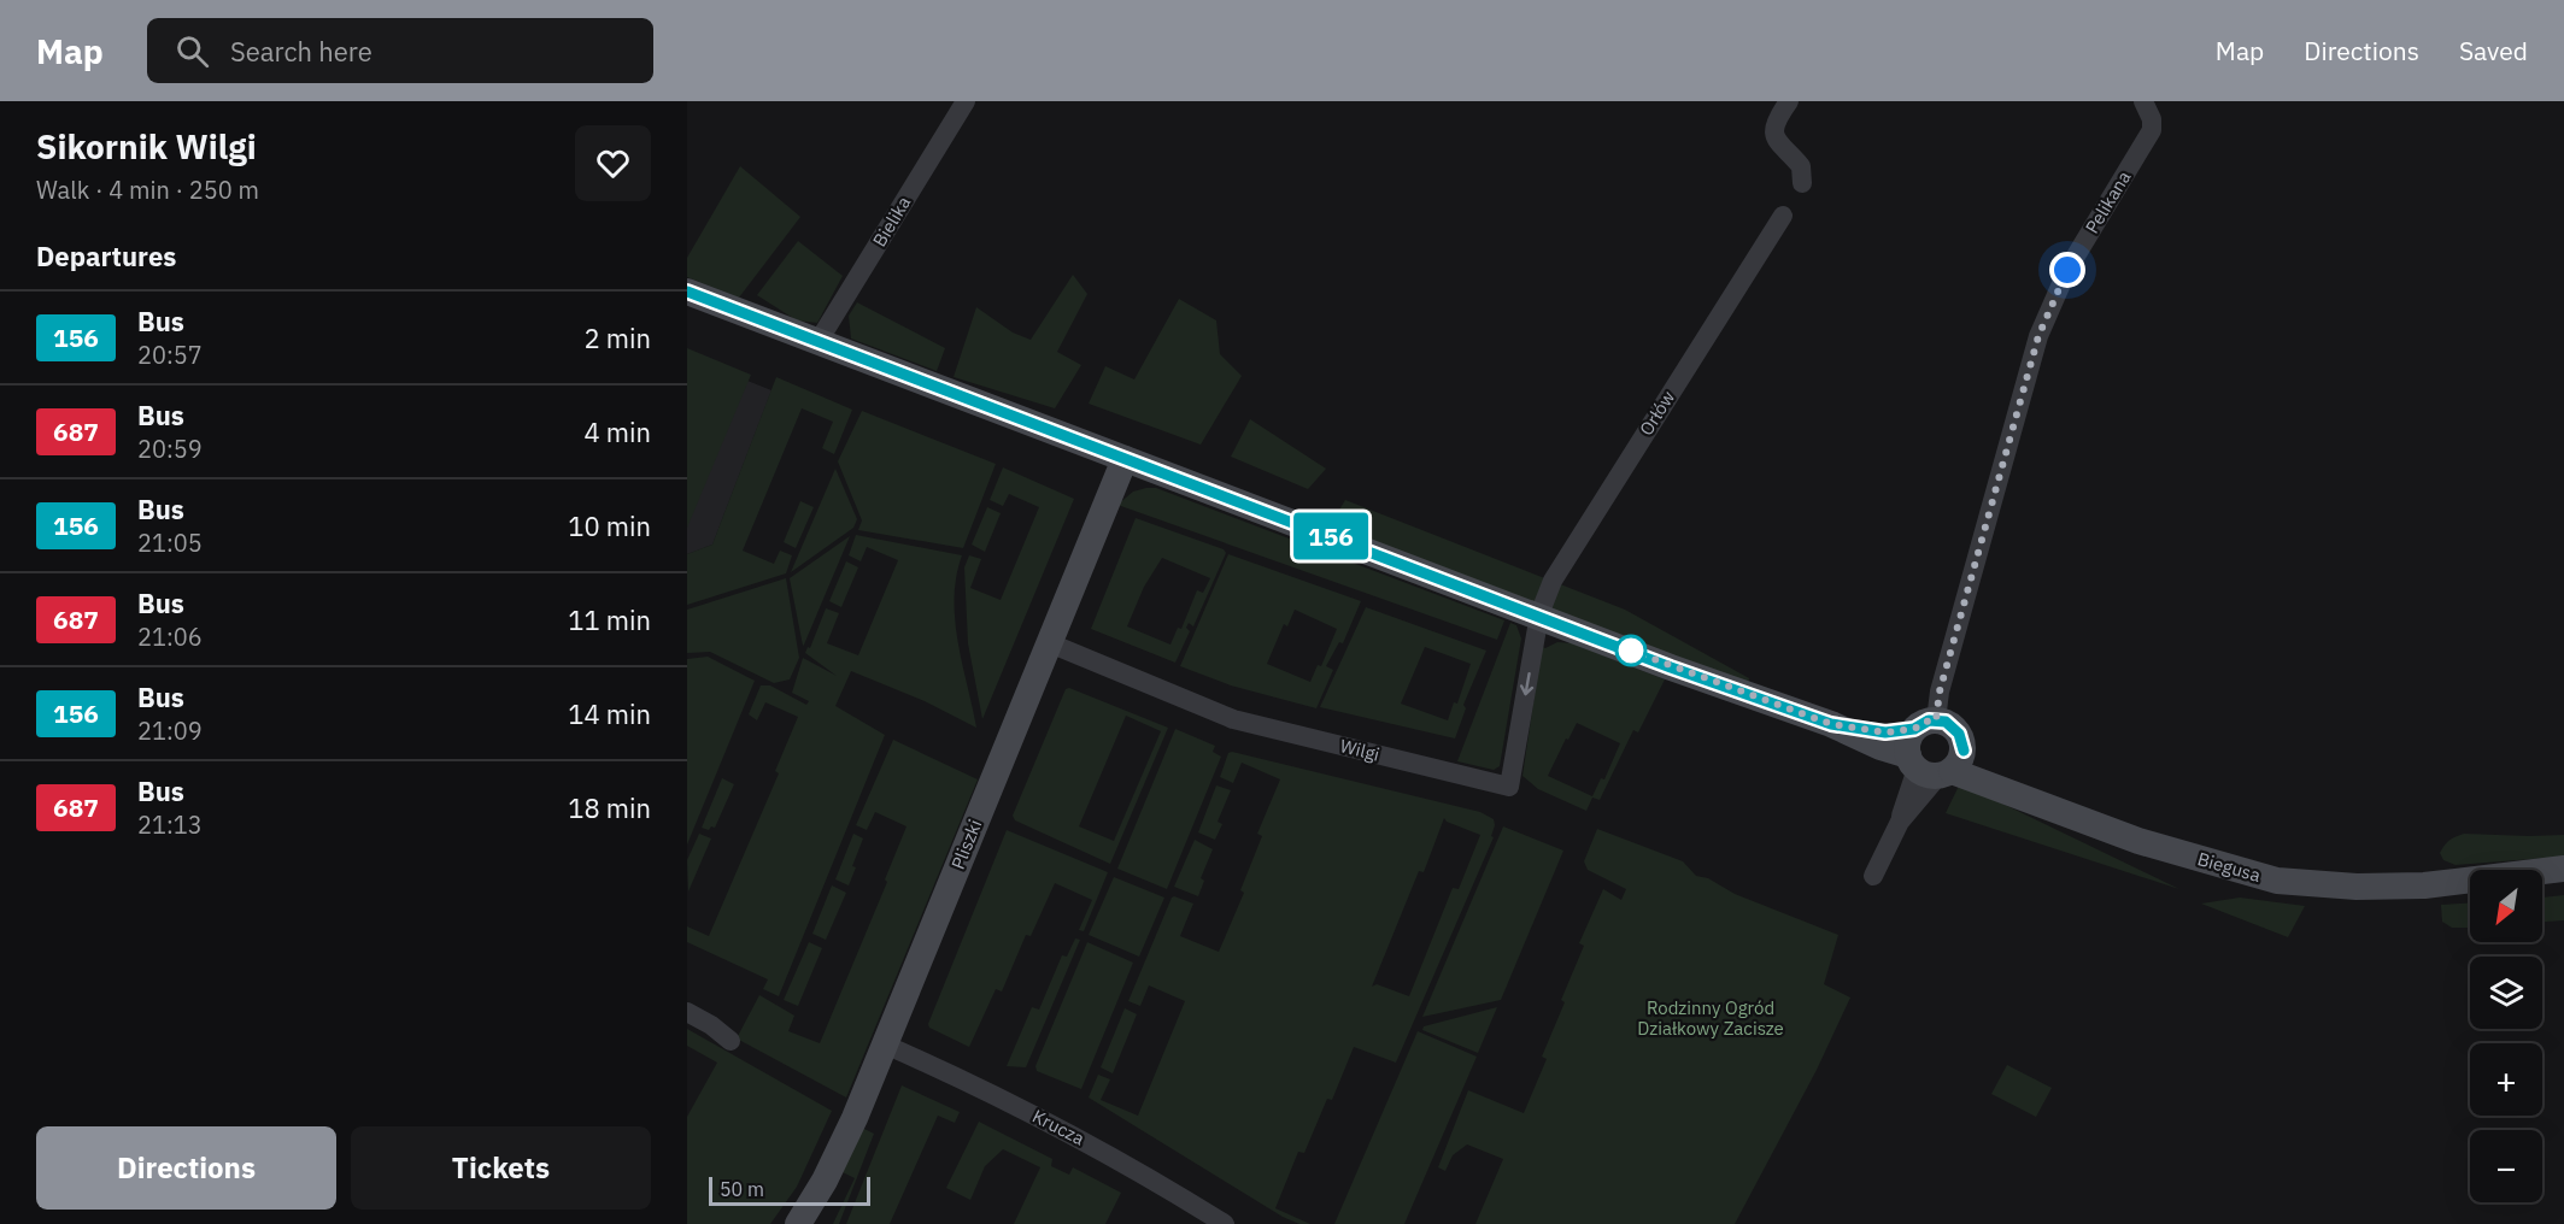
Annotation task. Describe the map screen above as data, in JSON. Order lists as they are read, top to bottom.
{
  "streets": {
    "street": [
      "Pelikana",
      "Bielika",
      "Orłów",
      "Wilgi",
      "Pliszki",
      "Biegusa",
      "Krucza"
    ]
  },
  "crossings": [
    ["Pelikana", "Biegusa"],
    ["Bielika", "Biegusa"],
    ["Orłów", "Wilgi"],
    ["Orłów", "Biegusa"],
    ["Wilgi", "Pliszki"],
    ["Wilgi", "Biegusa"],
    ["Pliszki", "Biegusa"],
    ["Pliszki", "Krucza"]
  ],
  "parks": ["Rodzinny Ogród Działkowy Zacisze"],
  "lines": ["bus line 156"],
  "scale_bar": "50 m",
  "north": "bottom left",
  "page": {
    "header": "Map",
    "search": "Search here",
    "nav": ["Map", "Directions", "Saved"],
    "heading": [
      ["Sikornik Wilgi", "Walk · 4 min · 250 m"],
      "Departures"
    ],
    "on_map": "156",
    "list": [
      {
        "mark": "156",
        "name": "Bus",
        "note": "20:57",
        "value": "2 min"
      },
      {
        "mark": "687",
        "name": "Bus",
        "note": "20:59",
        "value": "4 min"
      },
      {
        "mark": "156",
        "name": "Bus",
        "note": "21:05",
        "value": "10 min"
      },
      {
        "mark": "687",
        "name": "Bus",
        "note": "21:06",
        "value": "11 min"
      },
      {
        "mark": "156",
        "name": "Bus",
        "note": "21:09",
        "value": "14 min"
      },
      {
        "mark": "687",
        "name": "Bus",
        "note": "21:13",
        "value": "18 min"
      }
    ],
    "map_buttons": ["+", "−"],
    "buttons": ["Directions", "Tickets"],
    "scale": "50 m"
  }
}
